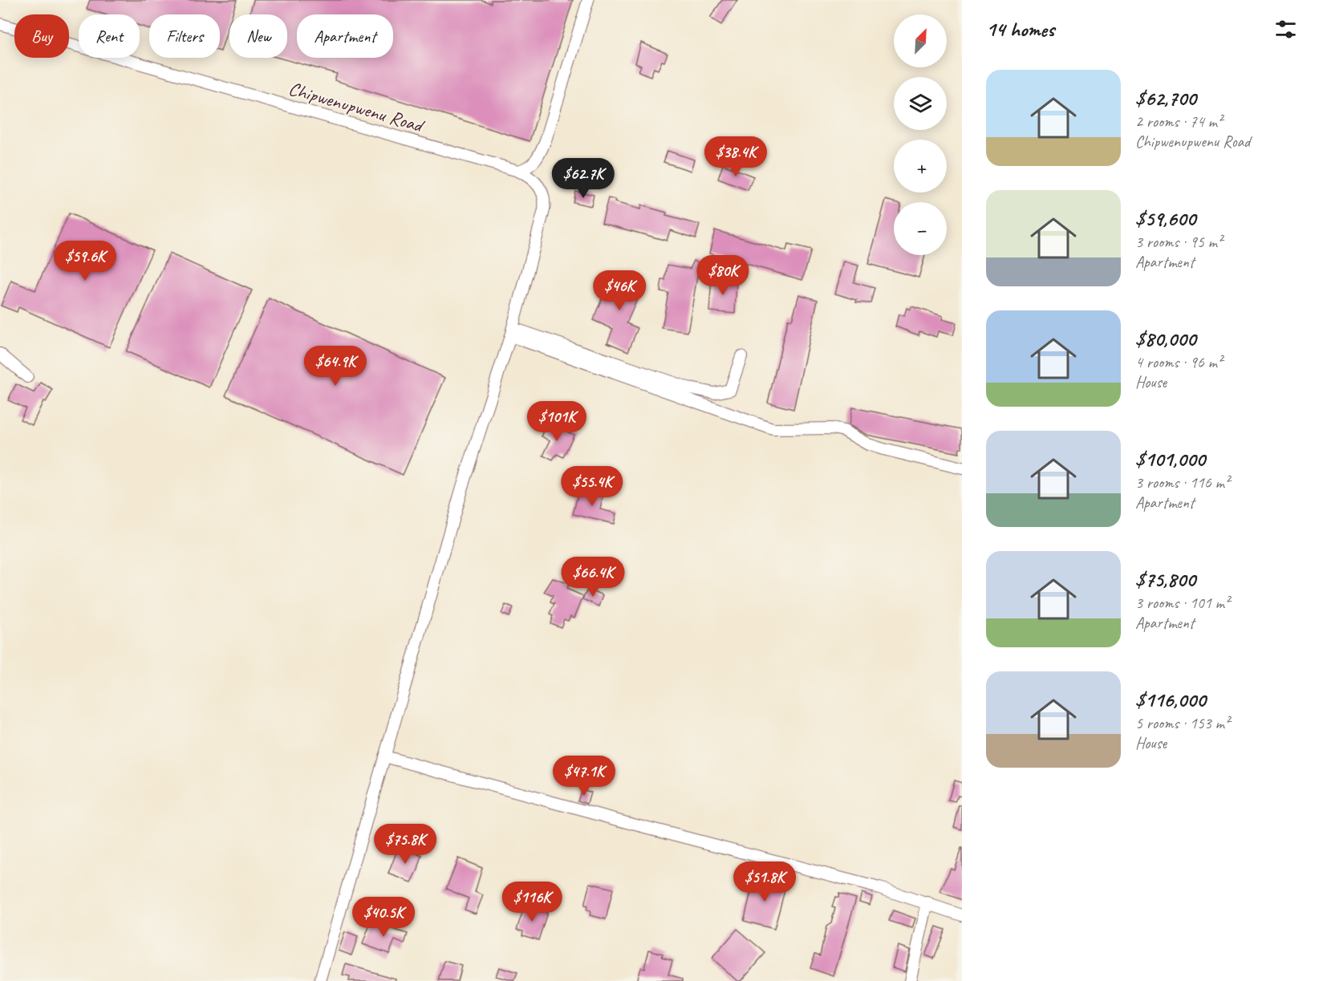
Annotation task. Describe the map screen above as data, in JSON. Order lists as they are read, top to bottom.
{
  "streets": {
    "street": ["Chipwenupwenu Road"]
  },
  "north": "top right",
  "page": {
    "heading": "14 homes",
    "map_buttons": ["+", "−"],
    "chip": [
      "Buy",
      "Rent",
      "Filters",
      "New",
      "Apartment"
    ],
    "list": [
      {
        "name": "$62,700",
        "note": "2 rooms · 74 m² · Chipwenupwenu Road"
      },
      {
        "name": "$59,600",
        "note": "3 rooms · 95 m² · Apartment"
      },
      {
        "name": "$80,000",
        "note": "4 rooms · 96 m² · House"
      },
      {
        "name": "$101,000",
        "note": "3 rooms · 116 m² · Apartment"
      },
      {
        "name": "$75,800",
        "note": "3 rooms · 101 m² · Apartment"
      },
      {
        "name": "$116,000",
        "note": "5 rooms · 153 m² · House"
      }
    ],
    "price": [
      "$38.4K",
      "$62.7K",
      "$59.6K",
      "$80K",
      "$46K",
      "$64.9K",
      "$101K",
      "$55.4K",
      "$66.4K",
      "$47.1K",
      "$75.8K",
      "$51.8K",
      "$116K",
      "$40.5K"
    ]
  }
}
